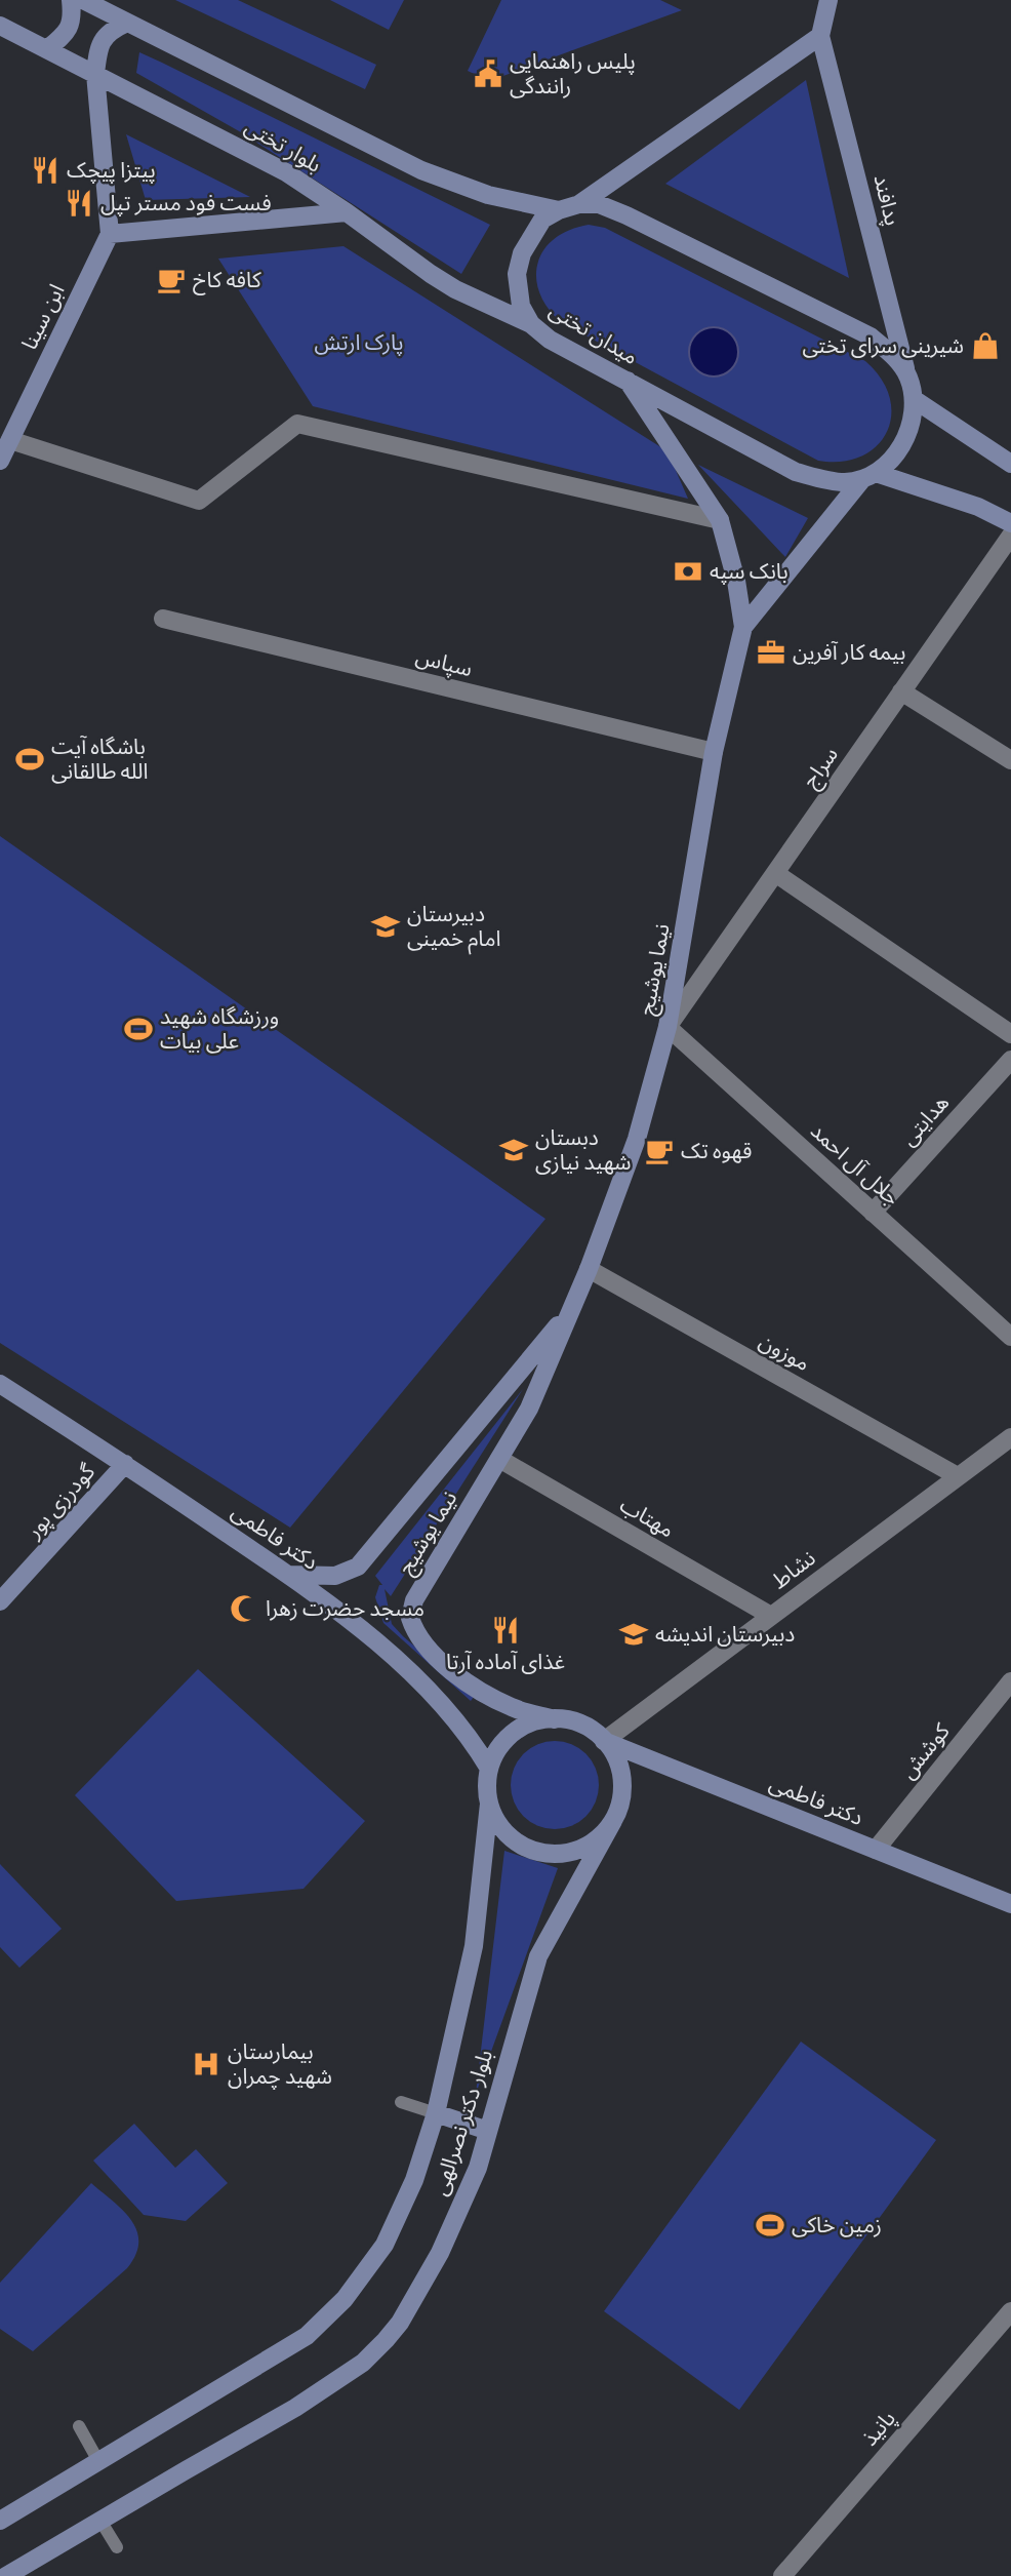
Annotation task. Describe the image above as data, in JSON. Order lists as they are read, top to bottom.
{
  "streets": {
    "main road": [
      "بلوار تختی",
      "پدافند",
      "ابن سینا",
      "میدان تختی",
      "نیما یوشیج",
      "گودرزی پور",
      "دکتر فاطمی",
      "بلوار دکتر نصرالهی"
    ],
    "street": [
      "سپاس",
      "سراج",
      "هدایتی",
      "جلال آل احمد",
      "موزون",
      "مهتاب",
      "نشاط",
      "کوشش",
      "پانیذ"
    ]
  },
  "crossings": [
    ["بلوار تختی", "میدان تختی"],
    ["پدافند", "میدان تختی"],
    ["میدان تختی", "نیما یوشیج"],
    ["سپاس", "نیما یوشیج"],
    ["سراج", "نیما یوشیج"],
    ["سراج", "جلال آل احمد"],
    ["نیما یوشیج", "جلال آل احمد"],
    ["نیما یوشیج", "موزون"],
    ["نیما یوشیج", "مهتاب"],
    ["نیما یوشیج", "دکتر فاطمی"],
    ["نیما یوشیج", "نشاط"],
    ["نیما یوشیج", "بلوار دکتر نصرالهی"],
    ["هدایتی", "جلال آل احمد"],
    ["موزون", "نشاط"],
    ["گودرزی پور", "دکتر فاطمی"],
    ["مهتاب", "نشاط"],
    ["دکتر فاطمی", "نشاط"],
    ["دکتر فاطمی", "کوشش"],
    ["دکتر فاطمی", "بلوار دکتر نصرالهی"],
    ["نشاط", "بلوار دکتر نصرالهی"]
  ],
  "parks": ["پارک ارتش"],
  "places": {
    "public building": ["پلیس راهنمایی رانندگی"],
    "restaurant": ["پیتزا پیچک", "فست فود مستر تپل", "غذای آماده آرتا"],
    "cafe": ["کافه کاخ", "قهوه تک"],
    "shop": ["شیرینی سرای تختی"],
    "bank": ["بانک سپه"],
    "office": ["بیمه کار آفرین"],
    "sports": ["باشگاه آیت الله طالقانی", "ورزشگاه شهید علی بیات", "زمین خاکی"],
    "school or university": ["دبیرستان امام خمینی", "دبستان شهید نیازی", "دبیرستان اندیشه"],
    "mosque": ["مسجد حضرت زهرا"],
    "hospital": ["بیمارستان شهید چمران"]
  }
}
